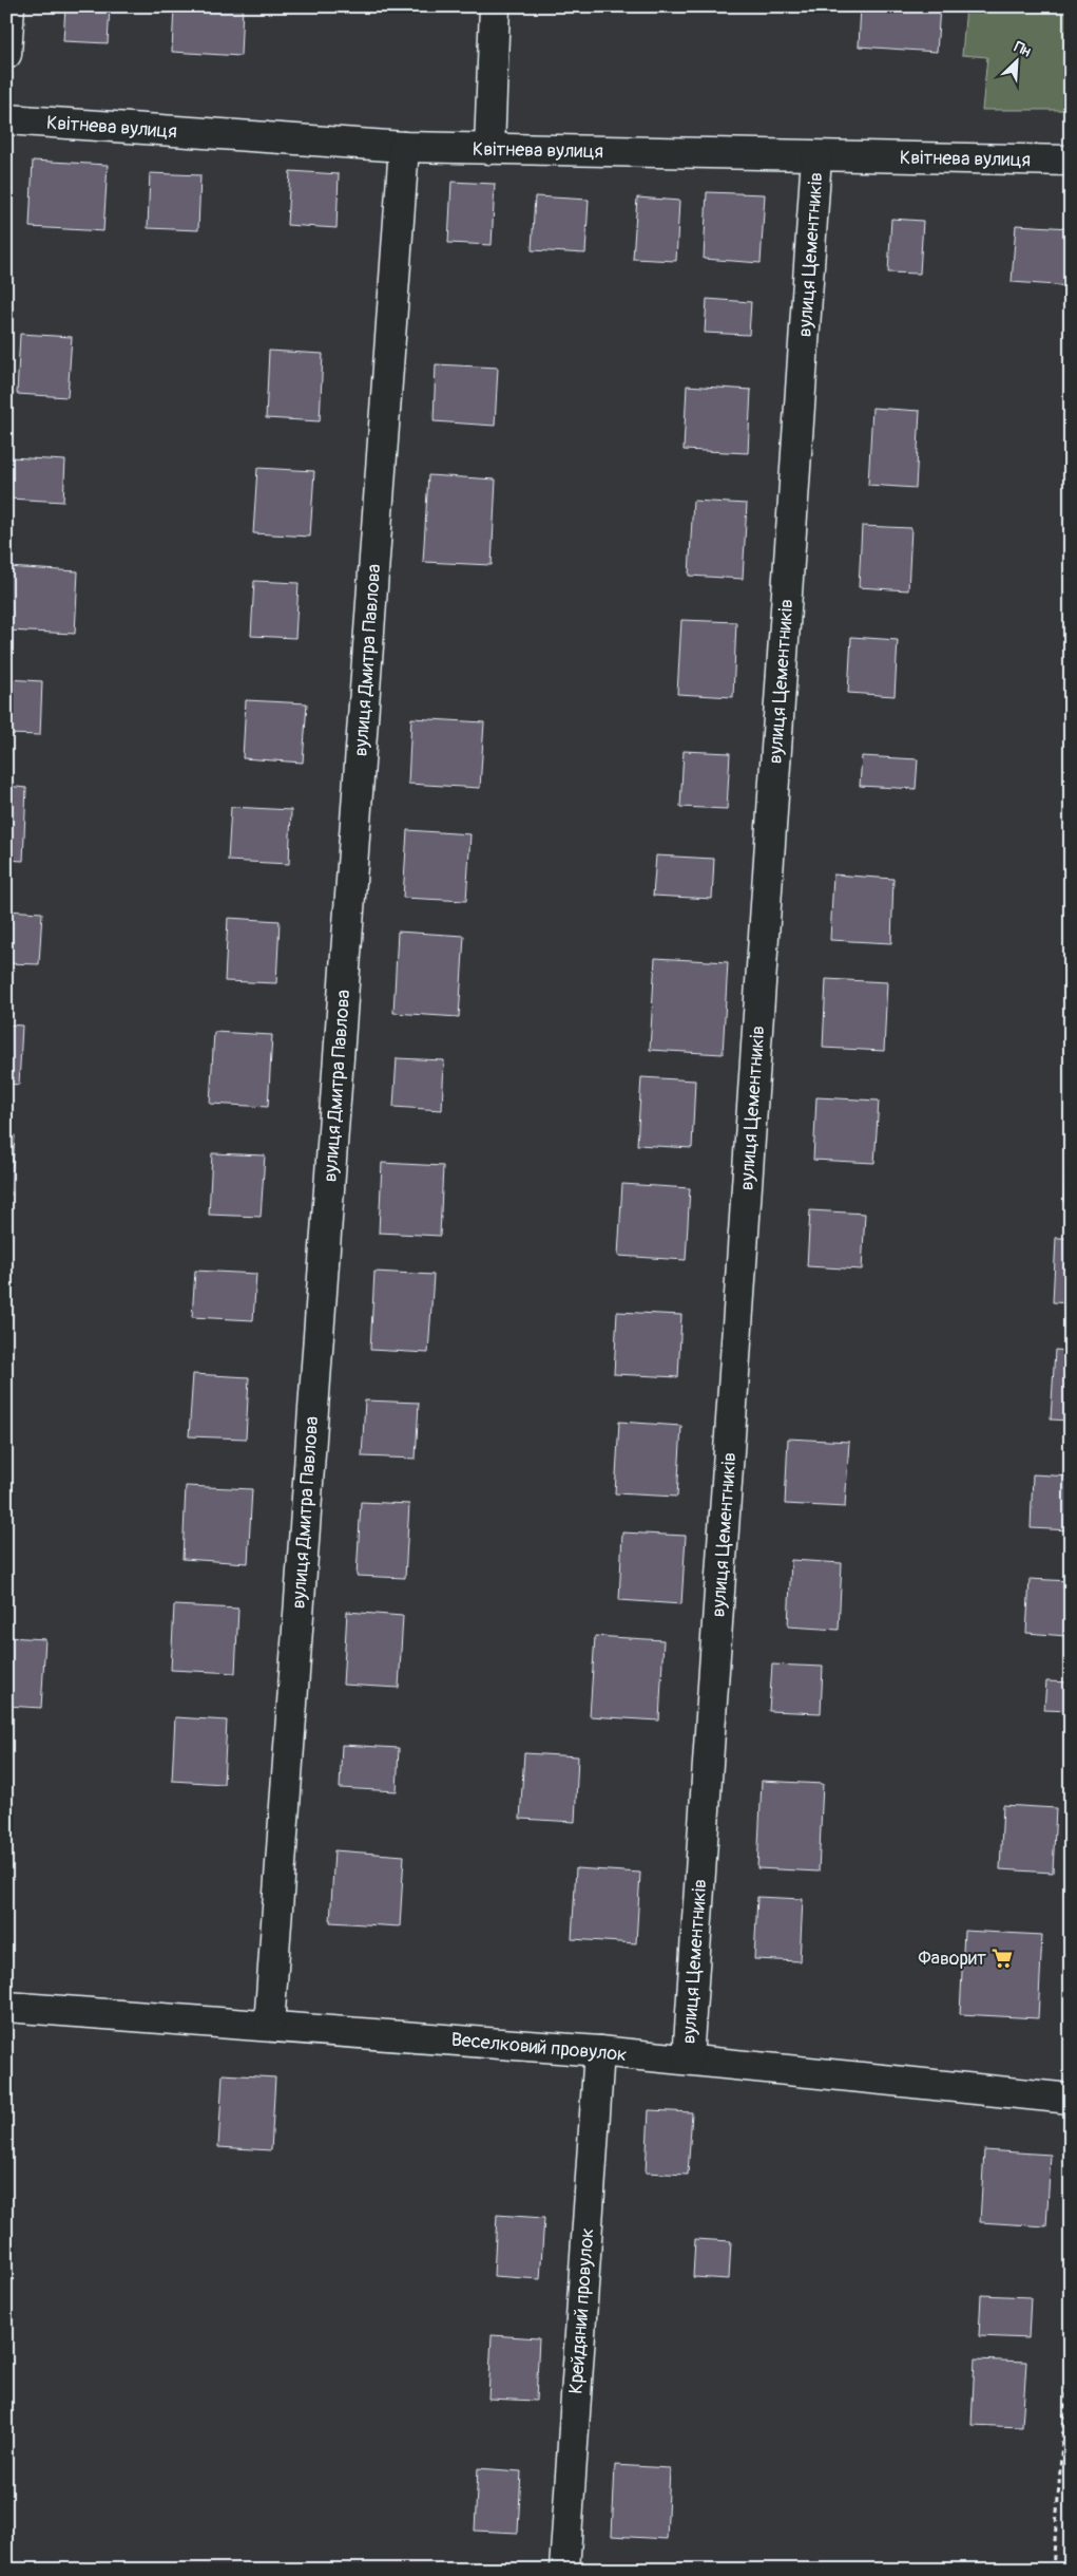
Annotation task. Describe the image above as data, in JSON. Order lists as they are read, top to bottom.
{
  "streets": {
    "street": [
      "Квітнева вулиця",
      "вулиця Цементників",
      "вулиця Дмитра Павлова",
      "Веселковий провулок",
      "Крейдяний провулок"
    ]
  },
  "crossings": [
    ["Квітнева вулиця", "вулиця Цементників"],
    ["Квітнева вулиця", "вулиця Дмитра Павлова"],
    ["вулиця Цементників", "Веселковий провулок"],
    ["вулиця Дмитра Павлова", "Веселковий провулок"],
    ["Веселковий провулок", "Крейдяний провулок"]
  ],
  "places": {
    "supermarket": ["Фаворит"]
  },
  "north": "top right"
}
